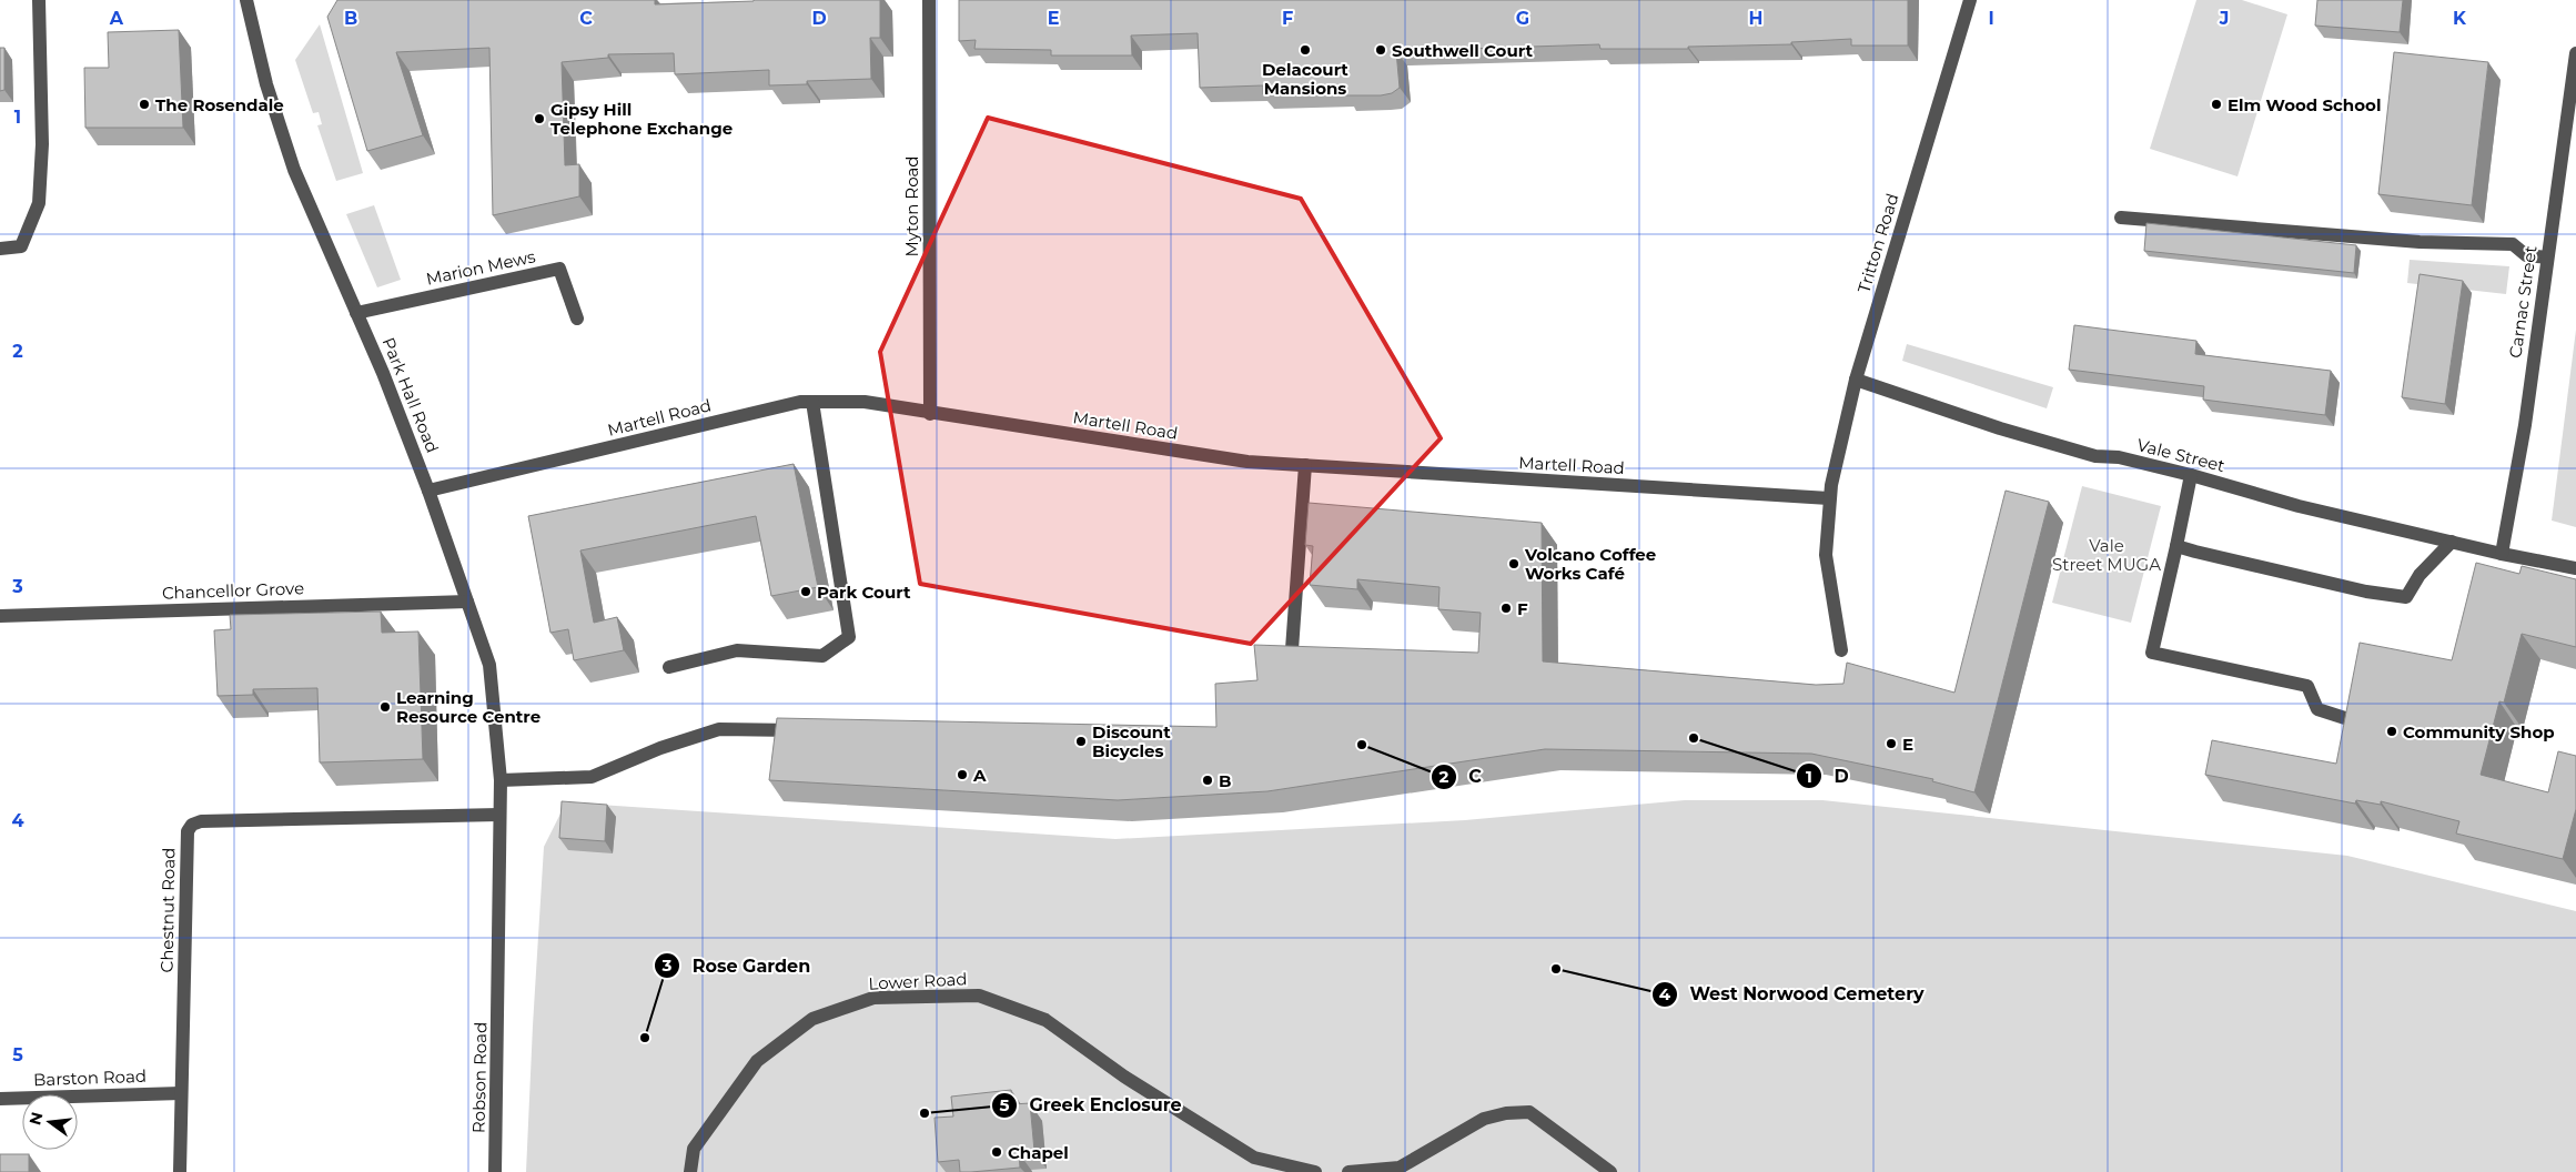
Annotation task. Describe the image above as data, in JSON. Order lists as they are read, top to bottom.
{
  "streets": {
    "street": [
      "Myton Road",
      "Tritton Road",
      "Marion Mews",
      "Carnac Street",
      "Park Hall Road",
      "Martell Road",
      "Vale Street",
      "Chancellor Grove",
      "Chestnut Road",
      "Lower Road",
      "Barston Road",
      "Robson Road"
    ]
  },
  "crossings": [
    ["Myton Road", "Martell Road"],
    ["Tritton Road", "Martell Road"],
    ["Tritton Road", "Vale Street"],
    ["Marion Mews", "Park Hall Road"],
    ["Carnac Street", "Vale Street"],
    ["Park Hall Road", "Martell Road"],
    ["Park Hall Road", "Chancellor Grove"],
    ["Park Hall Road", "Chestnut Road"],
    ["Park Hall Road", "Robson Road"],
    ["Chestnut Road", "Barston Road"],
    ["Chestnut Road", "Robson Road"]
  ],
  "parks": ["Vale Street MUGA"],
  "places": [
    "Delacourt Mansions",
    "Southwell Court",
    "The Rosendale",
    "Elm Wood School",
    "Gipsy Hill Telephone Exchange",
    "Volcano Coffee Works Café",
    "Park Court",
    "F",
    "Learning Resource Centre",
    "Community Shop",
    "D",
    "Discount Bicycles",
    "E",
    "C",
    "A",
    "B",
    "West Norwood Cemetery",
    "Rose Garden",
    "Greek Enclosure",
    "Chapel"
  ],
  "north": "left",
  "grid": {
    "columns": [
      "A",
      "B",
      "C",
      "D",
      "E",
      "F",
      "G",
      "H",
      "I",
      "J",
      "K"
    ],
    "rows": [
      "1",
      "2",
      "3",
      "4",
      "5"
    ]
  }
}
